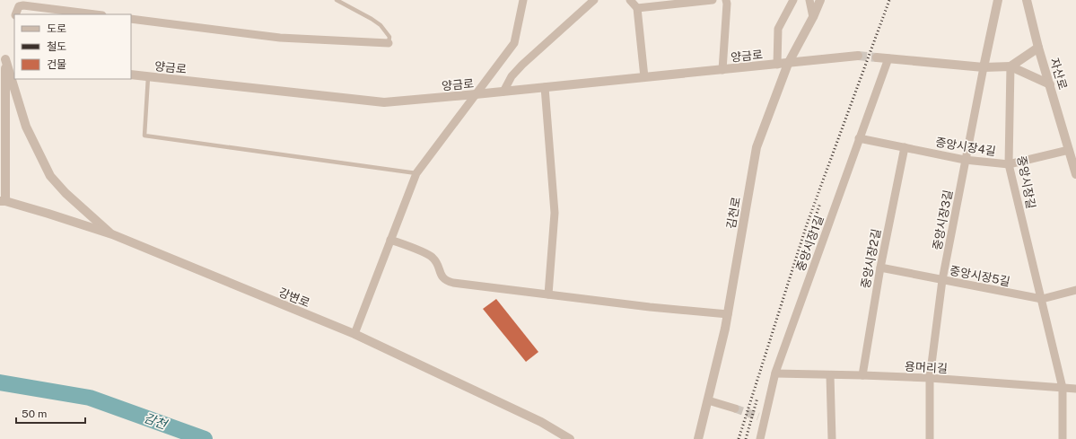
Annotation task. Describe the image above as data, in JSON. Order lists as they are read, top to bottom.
{
  "streets": {
    "street": [
      "양금로",
      "자산로",
      "중앙시장4길",
      "중앙시장길",
      "김천로",
      "중앙시장3길",
      "중앙시장1길",
      "중앙시장2길",
      "중앙시장5길",
      "강변로",
      "용머리길"
    ]
  },
  "crossings": [
    ["양금로", "김천로"],
    ["자산로", "중앙시장4길"],
    ["중앙시장4길", "중앙시장길"],
    ["중앙시장4길", "중앙시장3길"],
    ["중앙시장4길", "중앙시장1길"],
    ["중앙시장4길", "중앙시장2길"],
    ["중앙시장길", "중앙시장5길"],
    ["중앙시장길", "용머리길"],
    ["중앙시장3길", "중앙시장5길"],
    ["중앙시장3길", "용머리길"],
    ["중앙시장1길", "용머리길"],
    ["중앙시장2길", "중앙시장5길"],
    ["중앙시장2길", "용머리길"]
  ],
  "water": ["감천"],
  "legend": ["도로", "철도", "건물"],
  "scale_bar": "50 m"
}
